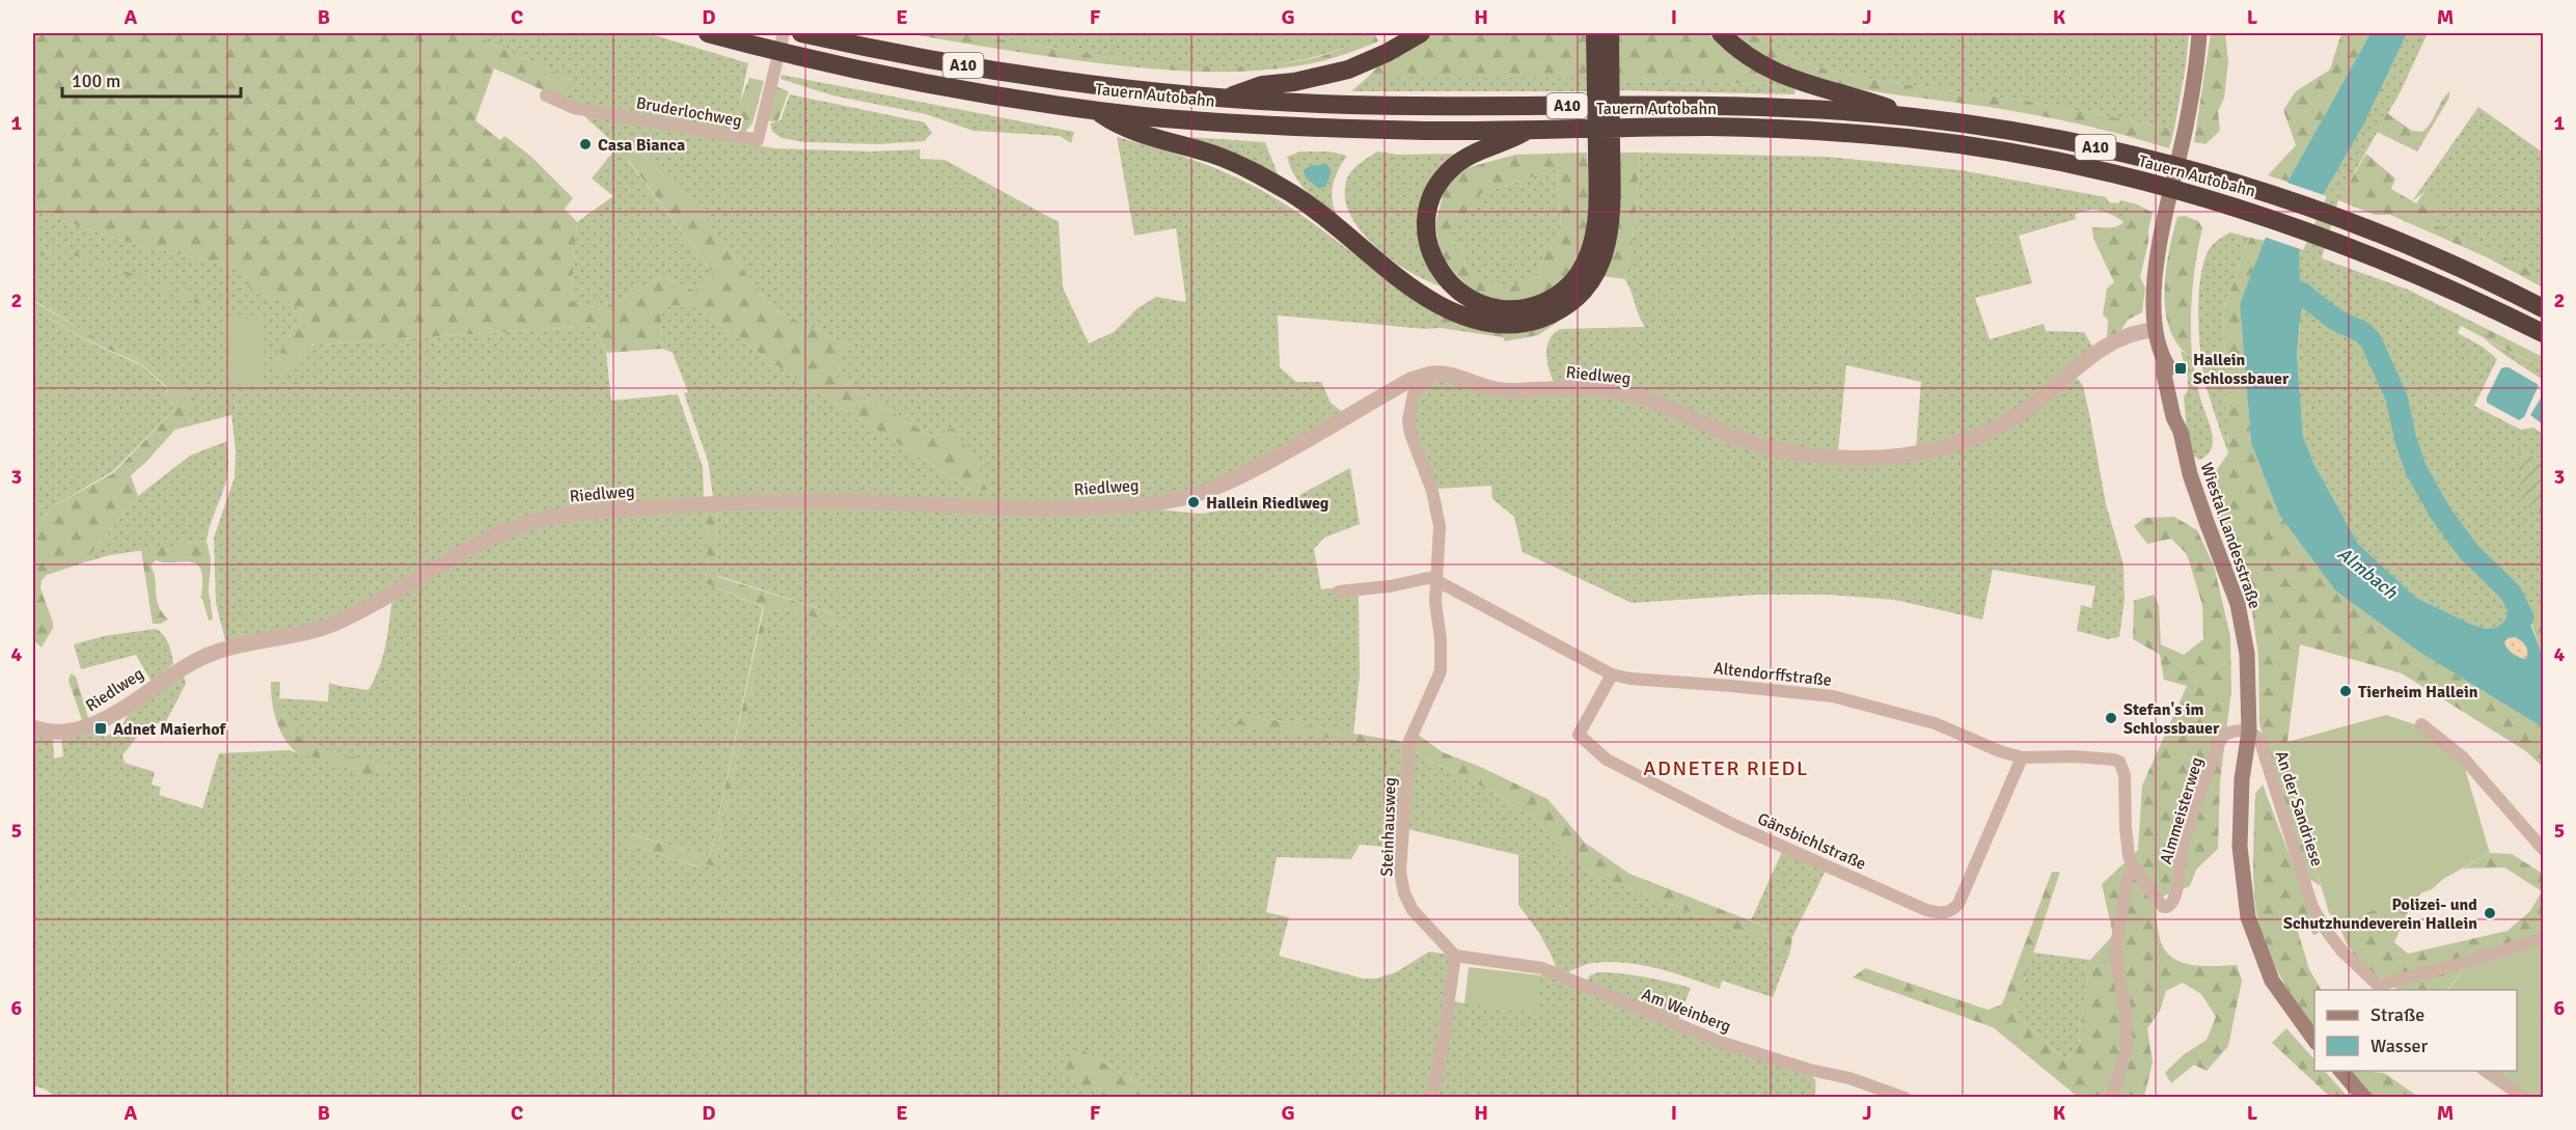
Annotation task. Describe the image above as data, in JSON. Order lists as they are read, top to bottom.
{
  "streets": {
    "highway": ["A10", "Tauern Autobahn"],
    "main road": ["Wiestal Landesstraße"],
    "street": [
      "Bruderlochweg",
      "Riedlweg",
      "Altendorffstraße",
      "An der Sandriese",
      "Almmeisterweg",
      "Steinhausweg",
      "Gänsbichlstraße",
      "Am Weinberg"
    ]
  },
  "crossings": [
    ["Riedlweg", "Wiestal Landesstraße"],
    ["Riedlweg", "Steinhausweg"],
    ["Wiestal Landesstraße", "An der Sandriese"],
    ["Wiestal Landesstraße", "Almmeisterweg"],
    ["Altendorffstraße", "Almmeisterweg"],
    ["Altendorffstraße", "Steinhausweg"],
    ["Altendorffstraße", "Gänsbichlstraße"],
    ["An der Sandriese", "Almmeisterweg"],
    ["Steinhausweg", "Am Weinberg"]
  ],
  "districts": ["ADNETER RIEDL"],
  "water": ["Almbach"],
  "places": {
    "other": [
      "Casa Bianca",
      "Hallein Riedlweg",
      "Tierheim Hallein",
      "Stefan's im Schlossbauer",
      "Polizei- und Schutzhundeverein Hallein"
    ],
    "transit": ["Hallein Schlossbauer", "Adnet Maierhof"]
  },
  "legend": ["Straße", "Wasser"],
  "scale_bar": "100 m",
  "grid": {
    "columns": [
      "A",
      "B",
      "C",
      "D",
      "E",
      "F",
      "G",
      "H",
      "I",
      "J",
      "K",
      "L",
      "M"
    ],
    "rows": [
      "1",
      "2",
      "3",
      "4",
      "5",
      "6"
    ]
  }
}
